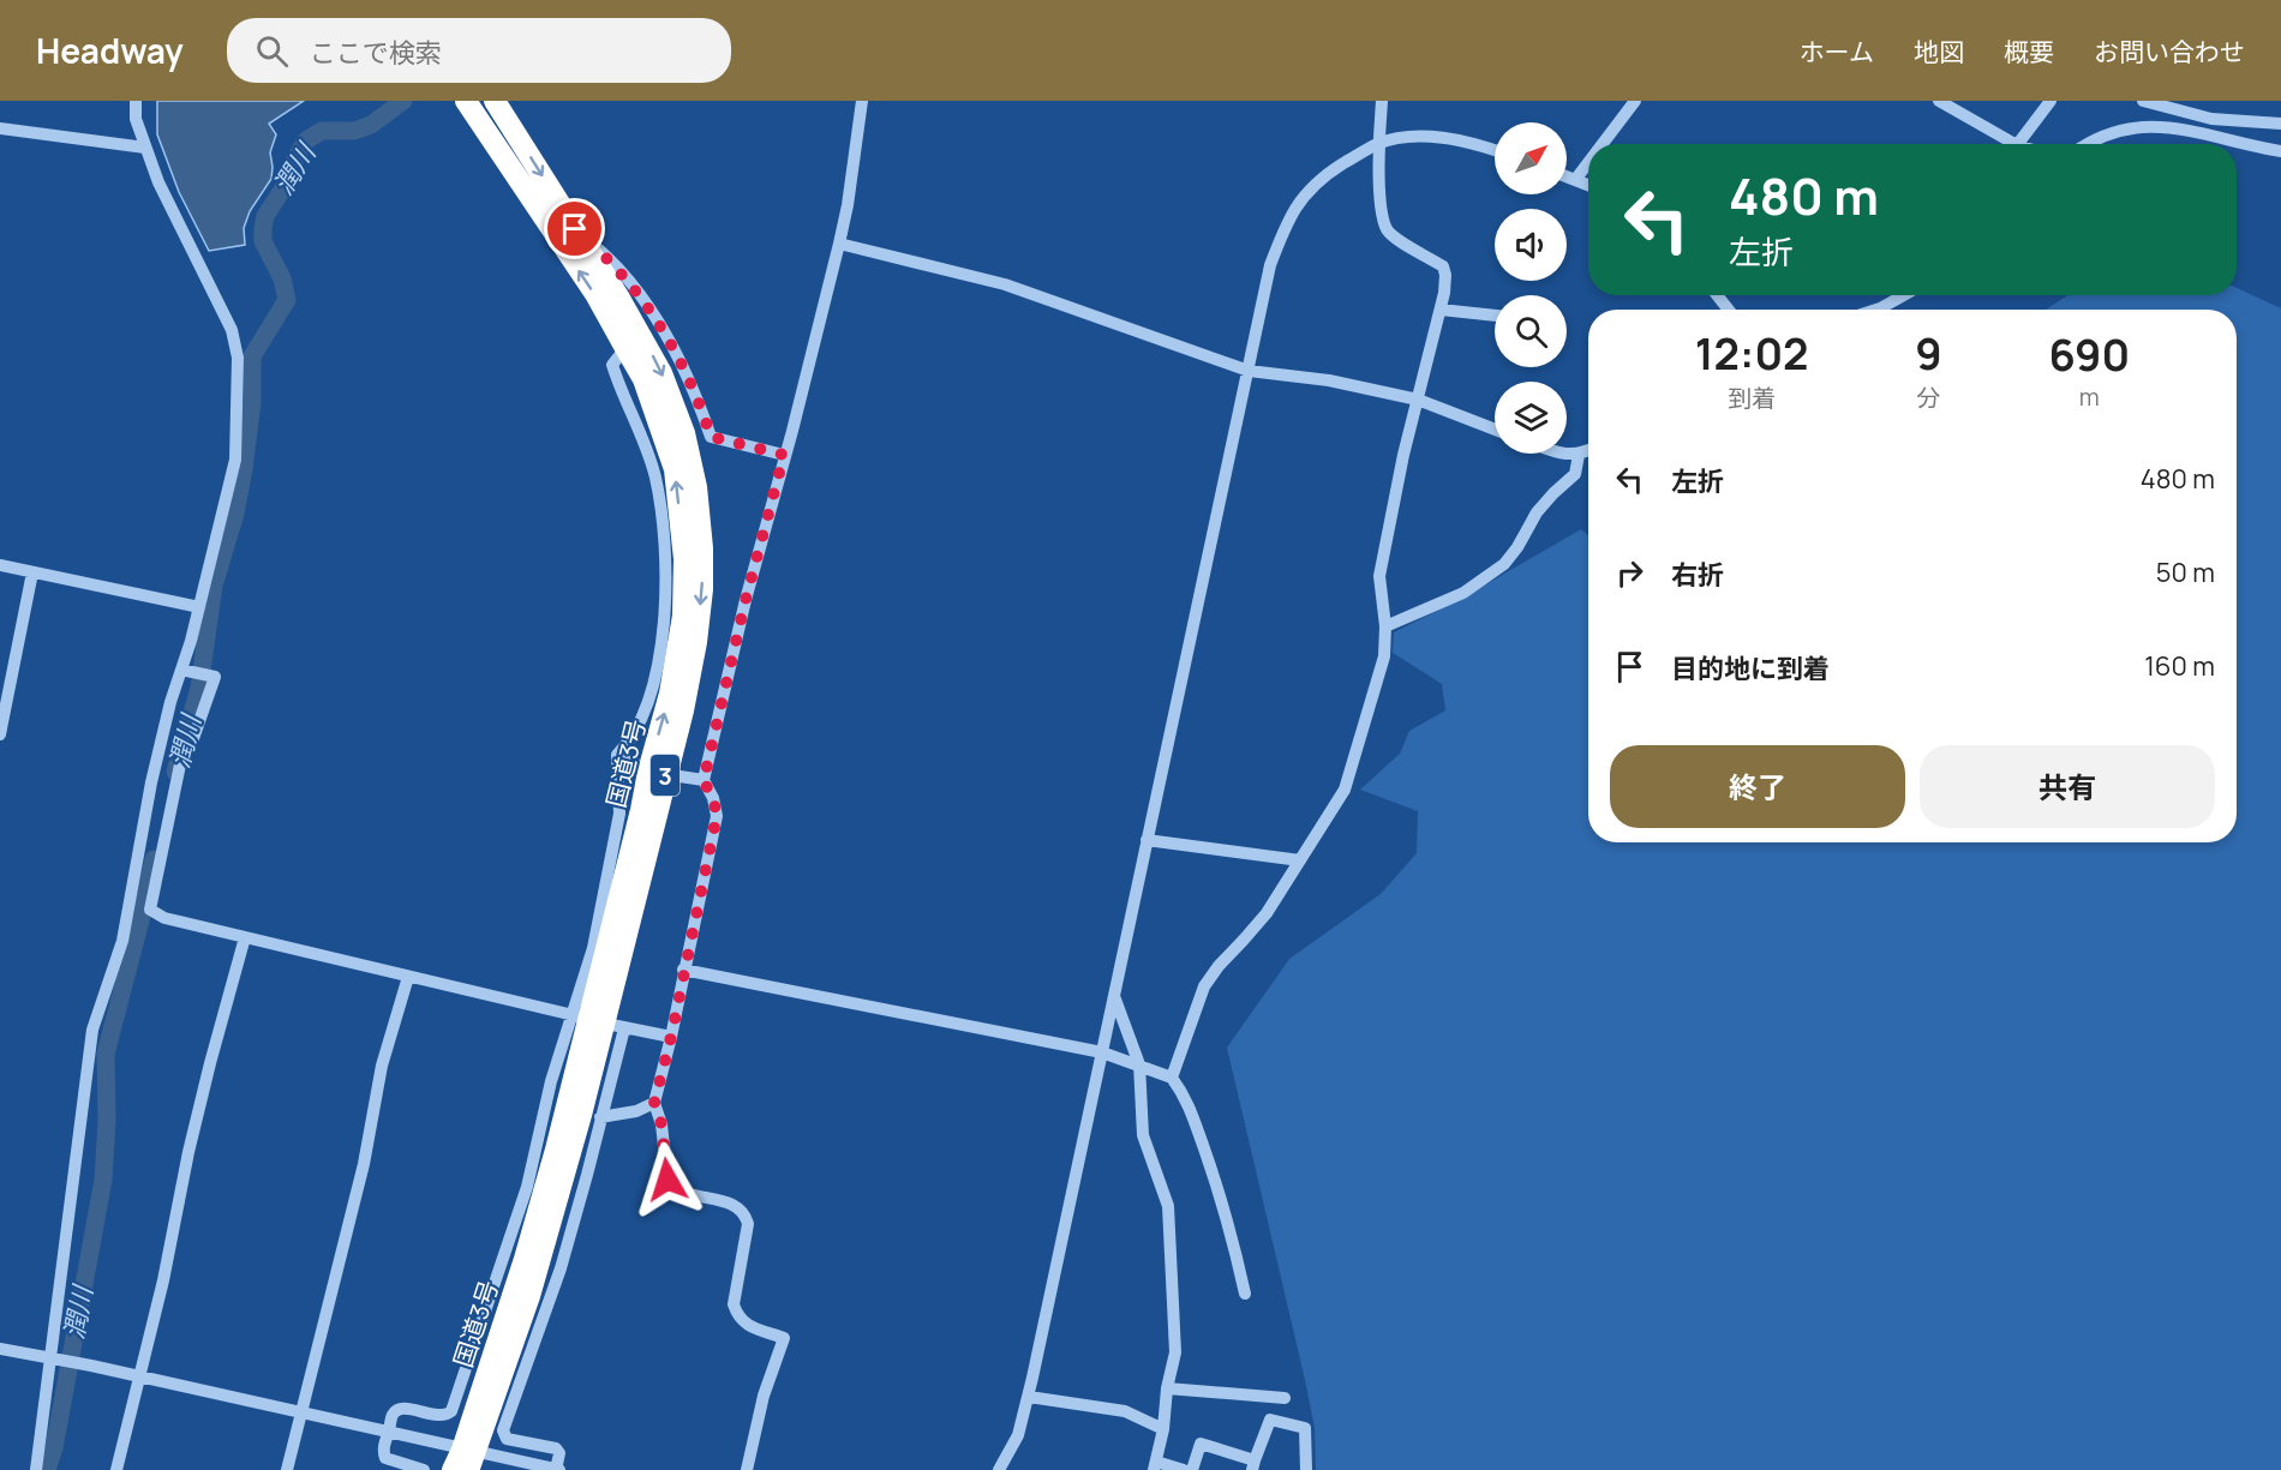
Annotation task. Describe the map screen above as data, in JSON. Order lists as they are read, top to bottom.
{
  "streets": {
    "highway": ["国道3号", "3"]
  },
  "water": ["潤川"],
  "north": "top right",
  "page": {
    "header": "Headway",
    "search": "ここで検索",
    "nav": [
      "ホーム",
      "地図",
      "概要",
      "お問い合わせ"
    ],
    "turn": ["480 m", "左折"],
    "eta": [
      "12:02",
      "到着",
      "9",
      "分",
      "690",
      "m"
    ],
    "list": [
      {
        "name": "左折",
        "value": "480 m"
      },
      {
        "name": "右折",
        "value": "50 m"
      },
      {
        "name": "目的地に到着",
        "value": "160 m"
      }
    ],
    "buttons": ["終了", "共有"]
  }
}
